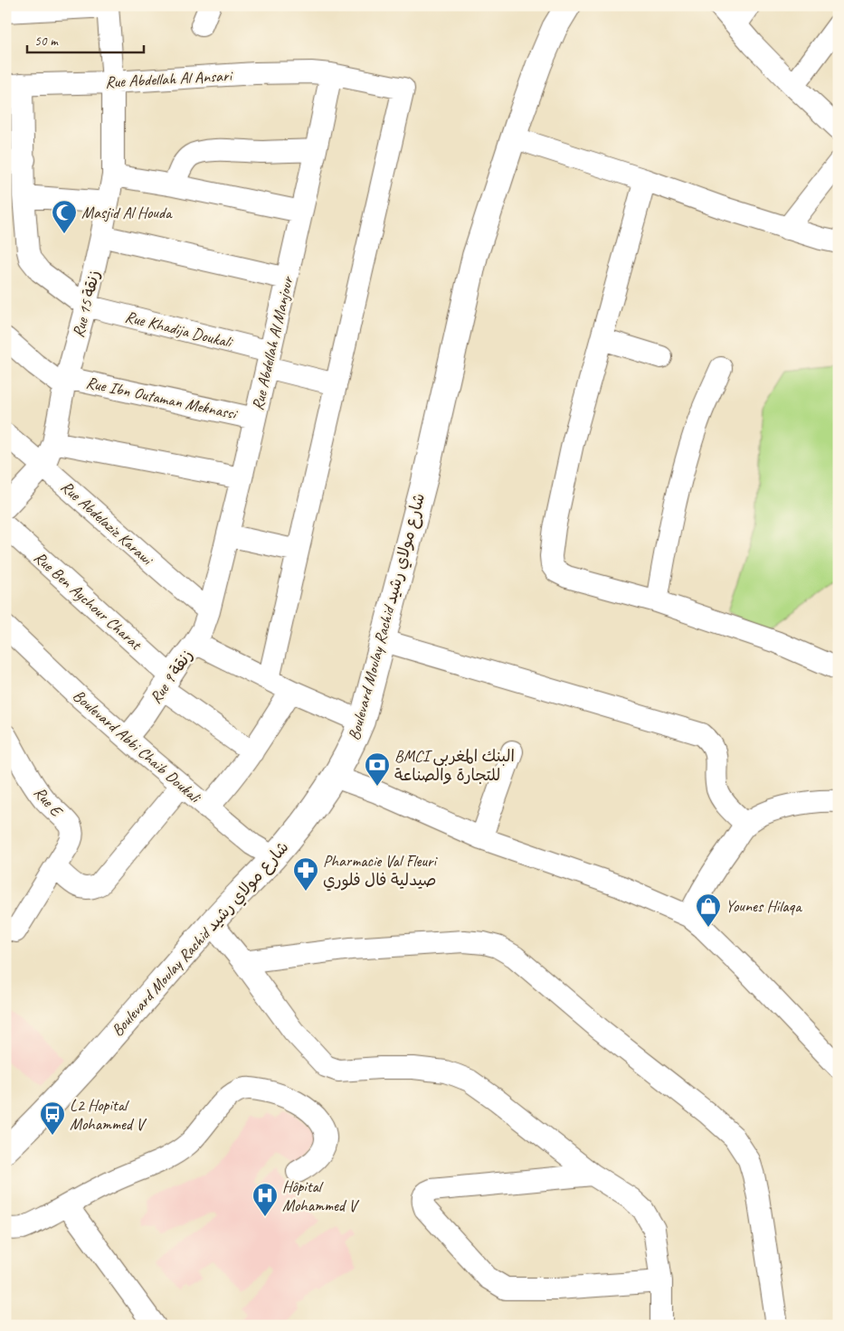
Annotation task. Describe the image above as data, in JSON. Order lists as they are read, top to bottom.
{
  "streets": {
    "main road": ["Boulevard Moulay Rachid شارع مولاي رشيد"],
    "street": [
      "Rue Abdellah Al Ansari",
      "Rue 15 زنقة",
      "Rue Khadija Doukali",
      "Rue Abdellah Al Manjour",
      "Rue Ibn Outaman Meknassi",
      "Rue Abdelaziz Karawi",
      "Rue Ben Aychour Charat",
      "Rue 9 زنقة",
      "Boulevard Abbi Chaib Doukali",
      "Rue E"
    ]
  },
  "crossings": [
    ["Rue Abdellah Al Ansari", "Rue 15 زنقة"],
    ["Rue Abdellah Al Ansari", "Rue Khadija Doukali"],
    ["Rue Abdellah Al Ansari", "Rue Abdellah Al Manjour"],
    ["Rue 15 زنقة", "Rue Khadija Doukali"],
    ["Rue 15 زنقة", "Rue Ibn Outaman Meknassi"],
    ["Rue 15 زنقة", "Rue Abdelaziz Karawi"],
    ["Rue Khadija Doukali", "Rue Abdellah Al Manjour"],
    ["Rue Abdellah Al Manjour", "Rue Ibn Outaman Meknassi"],
    ["Rue Abdellah Al Manjour", "Rue Abdelaziz Karawi"],
    ["Rue Abdellah Al Manjour", "Rue 9 زنقة"],
    ["Rue Abdelaziz Karawi", "Rue 9 زنقة"],
    ["Rue Ben Aychour Charat", "Rue 9 زنقة"],
    ["Boulevard Moulay Rachid شارع مولاي رشيد", "Boulevard Abbi Chaib Doukali"],
    ["Rue 9 زنقة", "Boulevard Abbi Chaib Doukali"]
  ],
  "places": {
    "mosque": ["Masjid Al Houda"],
    "bank": ["BMCI البنك المغربي للتجارة والصناعة"],
    "pharmacy": ["Pharmacie Val Fleuri صيدلية فال فلوري"],
    "shop": ["Younes Hilaqa"],
    "bus stop": ["L2 Hopital Mohammed V"],
    "hospital": ["Hôpital Mohammed V"]
  },
  "scale_bar": "50 m"
}
